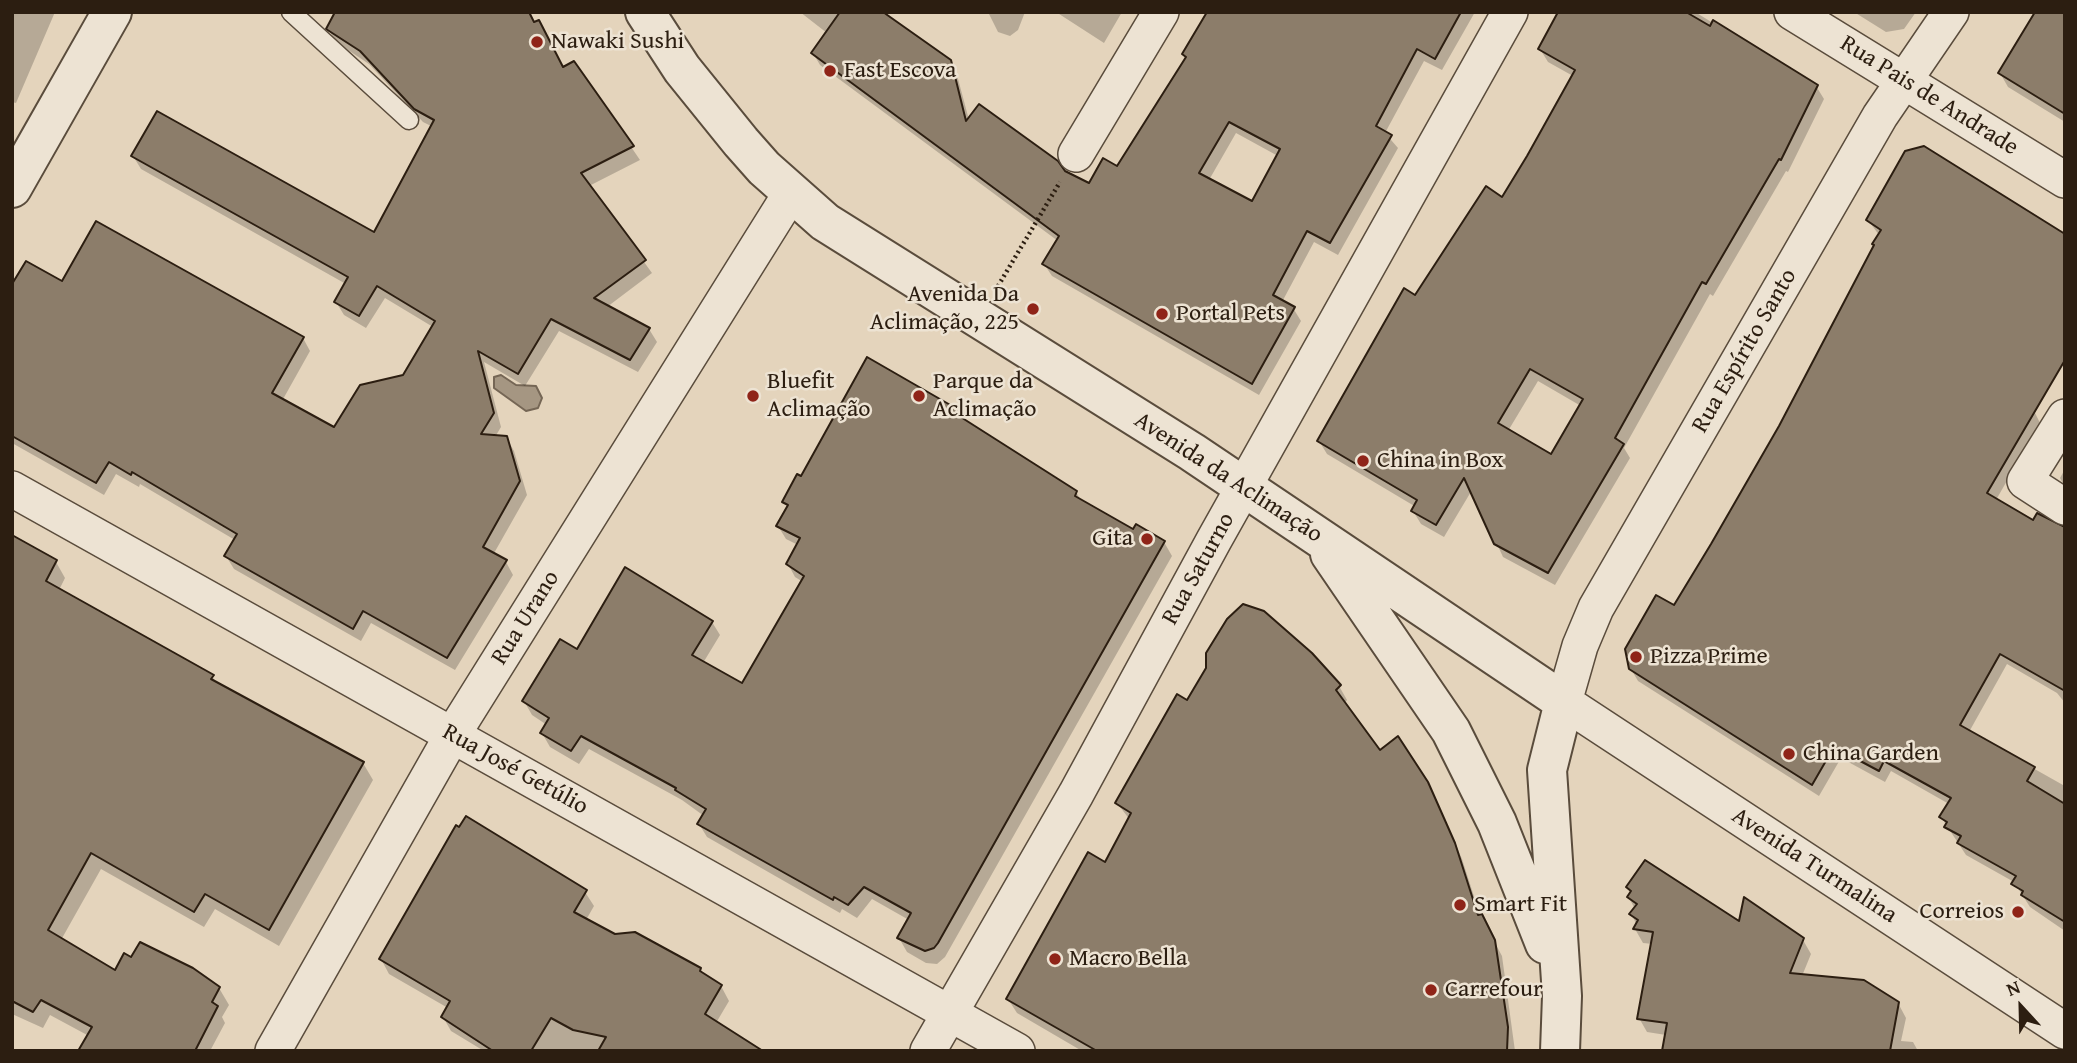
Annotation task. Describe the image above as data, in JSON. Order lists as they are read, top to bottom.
{
  "streets": {
    "street": [
      "Rua Pais de Andrade",
      "Rua Espírito Santo",
      "Avenida da Aclimação",
      "Rua Saturno",
      "Rua Urano",
      "Rua José Getúlio",
      "Avenida Turmalina"
    ]
  },
  "crossings": [
    ["Rua Pais de Andrade", "Rua Espírito Santo"],
    ["Rua Espírito Santo", "Avenida da Aclimação"],
    ["Rua Espírito Santo", "Avenida Turmalina"],
    ["Avenida da Aclimação", "Rua Saturno"],
    ["Avenida da Aclimação", "Rua Urano"],
    ["Avenida da Aclimação", "Avenida Turmalina"],
    ["Rua Saturno", "Rua José Getúlio"],
    ["Rua Urano", "Rua José Getúlio"]
  ],
  "places": [
    "Nawaki Sushi",
    "Fast Escova",
    "Avenida Da Aclimação, 225",
    "Portal Pets",
    "Bluefit Aclimação",
    "Parque da Aclimação",
    "China in Box",
    "Gita",
    "Pizza Prime",
    "China Garden",
    "Smart Fit",
    "Correios",
    "Macro Bella",
    "Carrefour"
  ],
  "north": "top"
}
